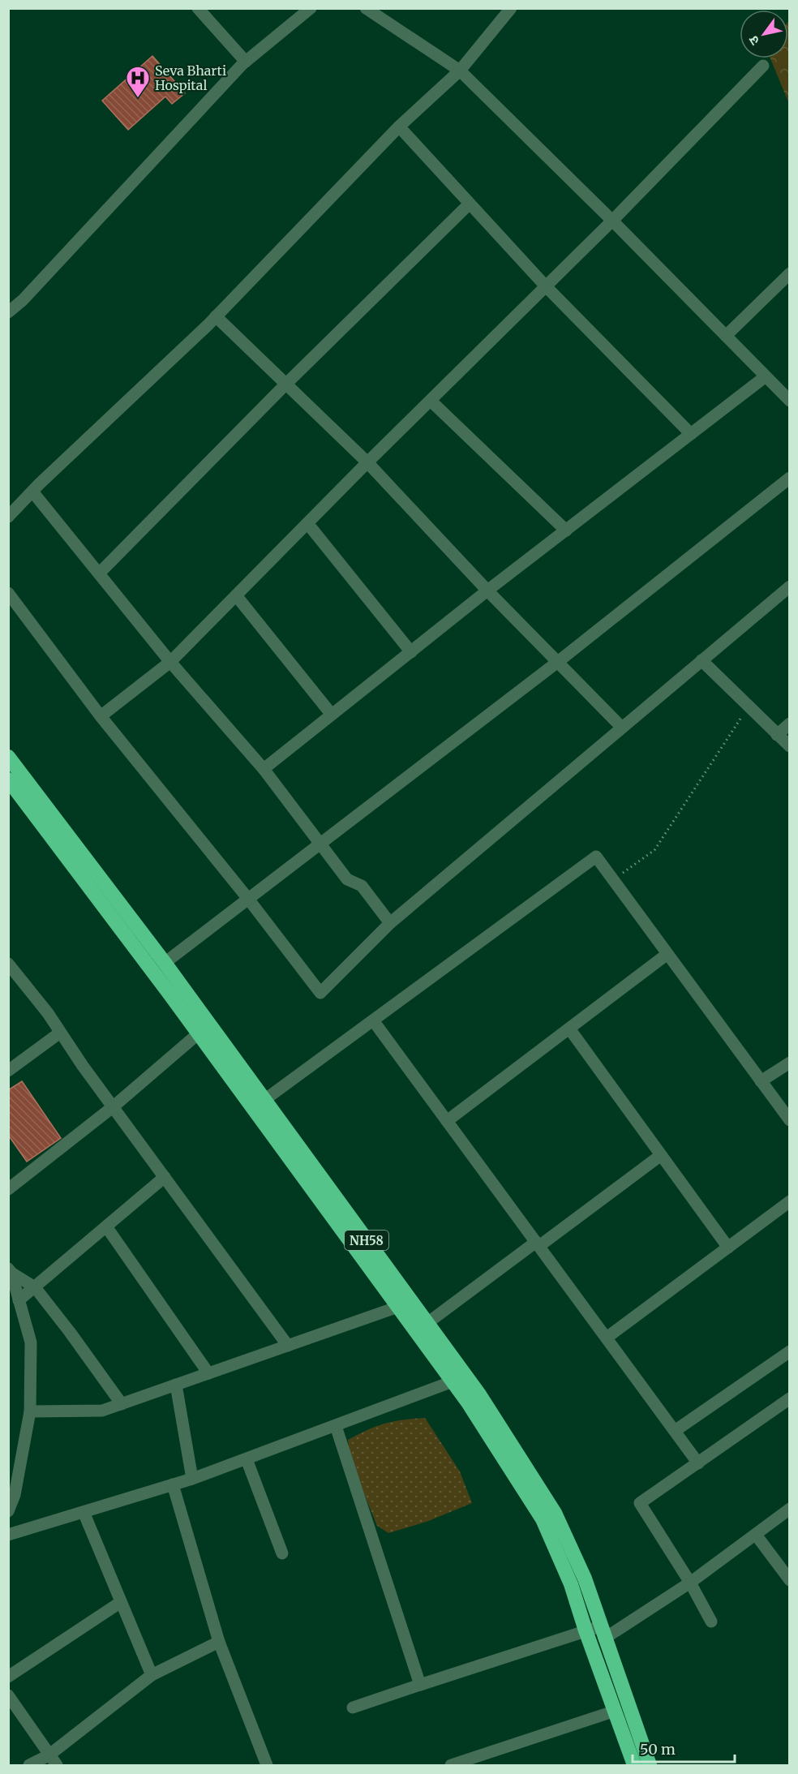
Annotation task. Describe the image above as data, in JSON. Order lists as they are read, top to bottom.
{
  "streets": {
    "highway": ["NH58"]
  },
  "places": {
    "hospital": ["Seva Bharti Hospital"]
  },
  "scale_bar": "50 m",
  "north": "bottom left"
}
